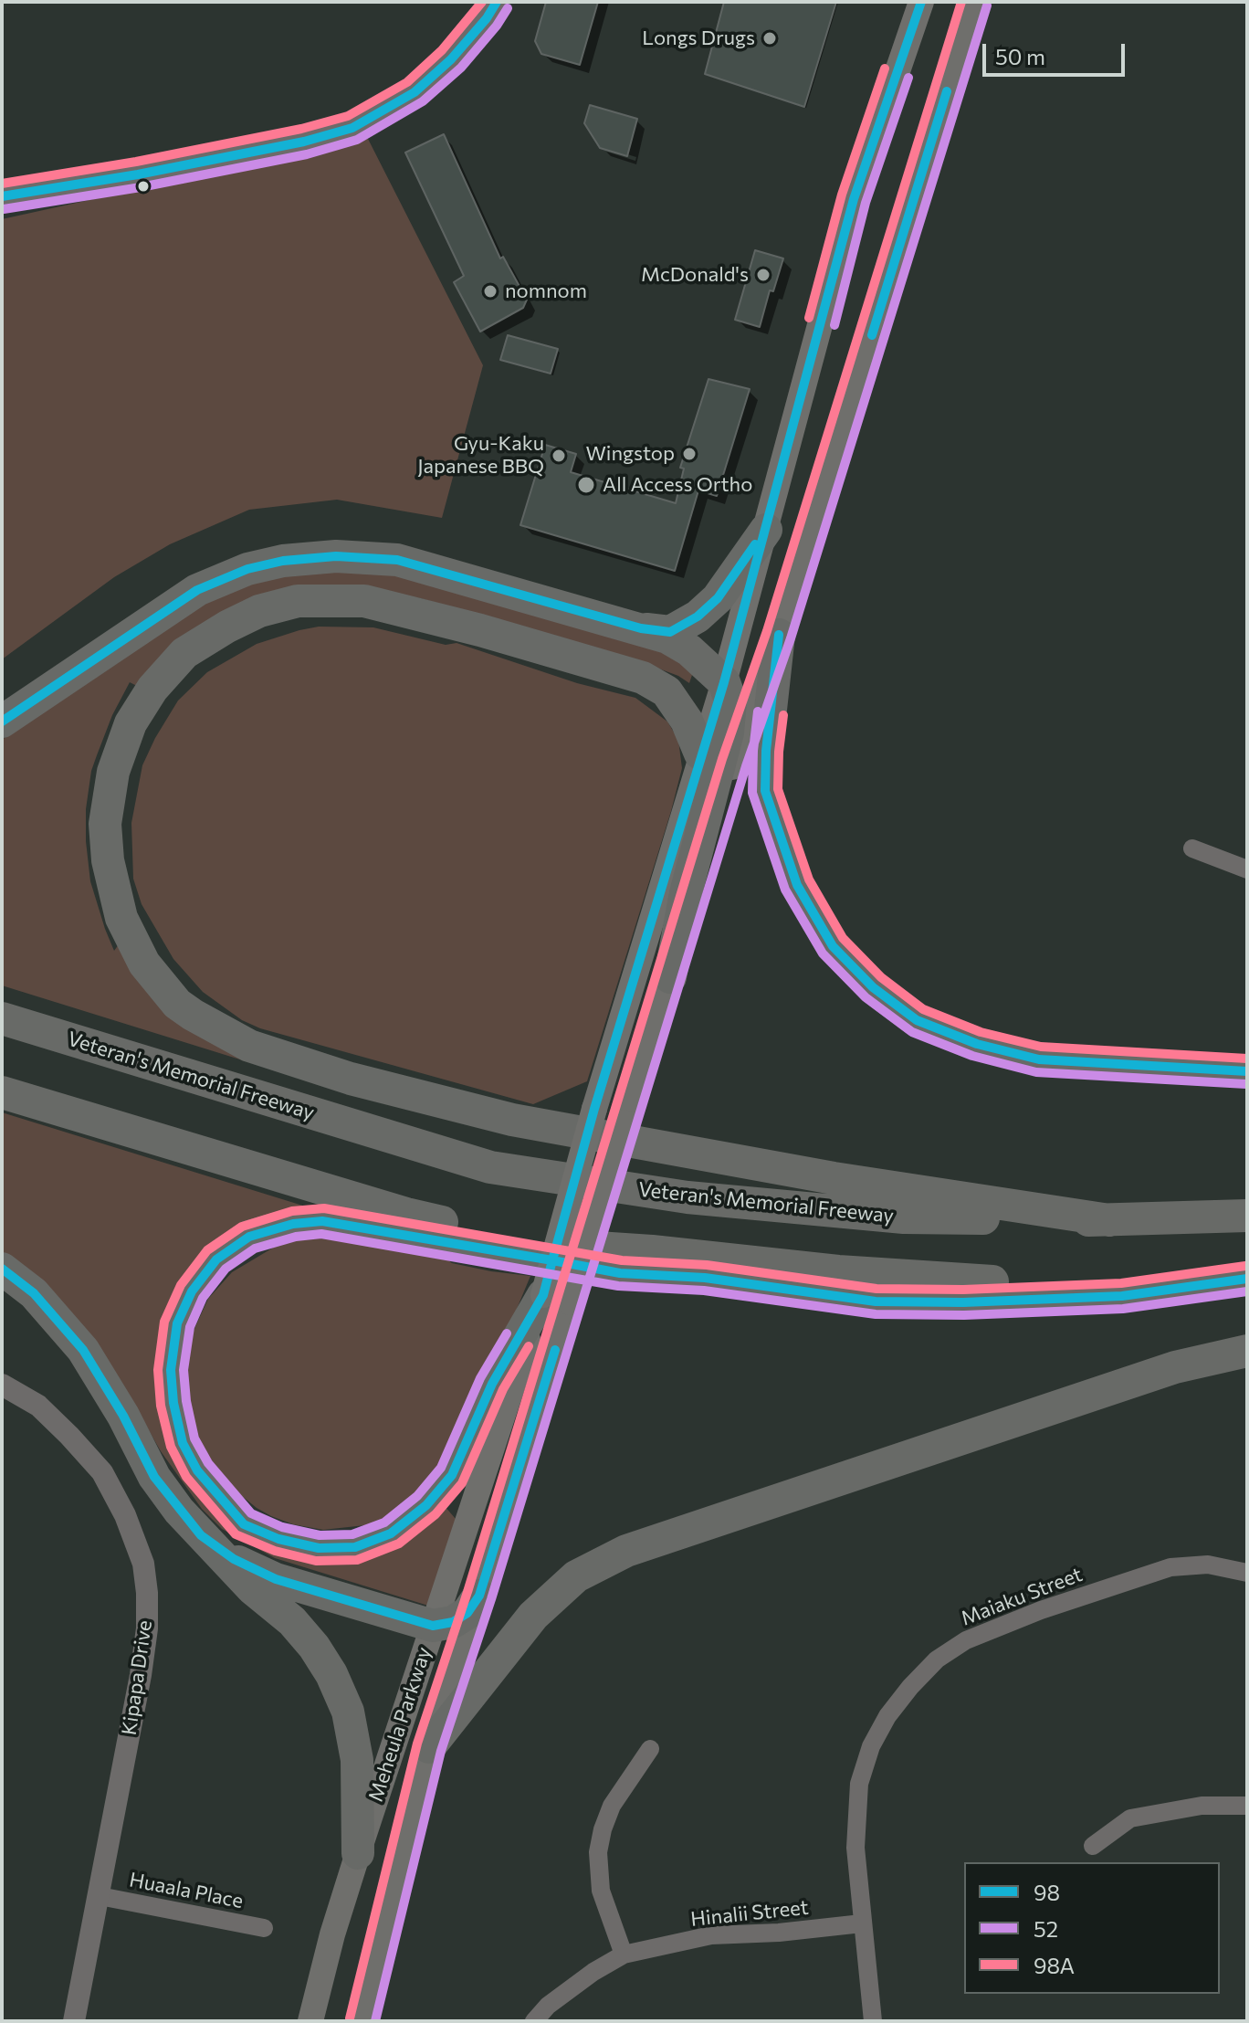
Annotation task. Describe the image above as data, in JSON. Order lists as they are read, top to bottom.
{
  "streets": {
    "highway": ["Veteran's Memorial Freeway"],
    "main road": ["Meheula Parkway"],
    "street": [
      "Maiaku Street",
      "Kipapa Drive",
      "Huaala Place",
      "Hinalii Street"
    ]
  },
  "crossings": [
    ["Maiaku Street", "Hinalii Street"],
    ["Kipapa Drive", "Huaala Place"]
  ],
  "places": [
    "Longs Drugs",
    "McDonald's",
    "nomnom",
    "Wingstop",
    "Gyu-Kaku Japanese BBQ",
    "All Access Ortho"
  ],
  "lines": ["transit line 98", "transit line 98A", "transit line 52"],
  "legend": ["98", "52", "98A"],
  "scale_bar": "50 m"
}
